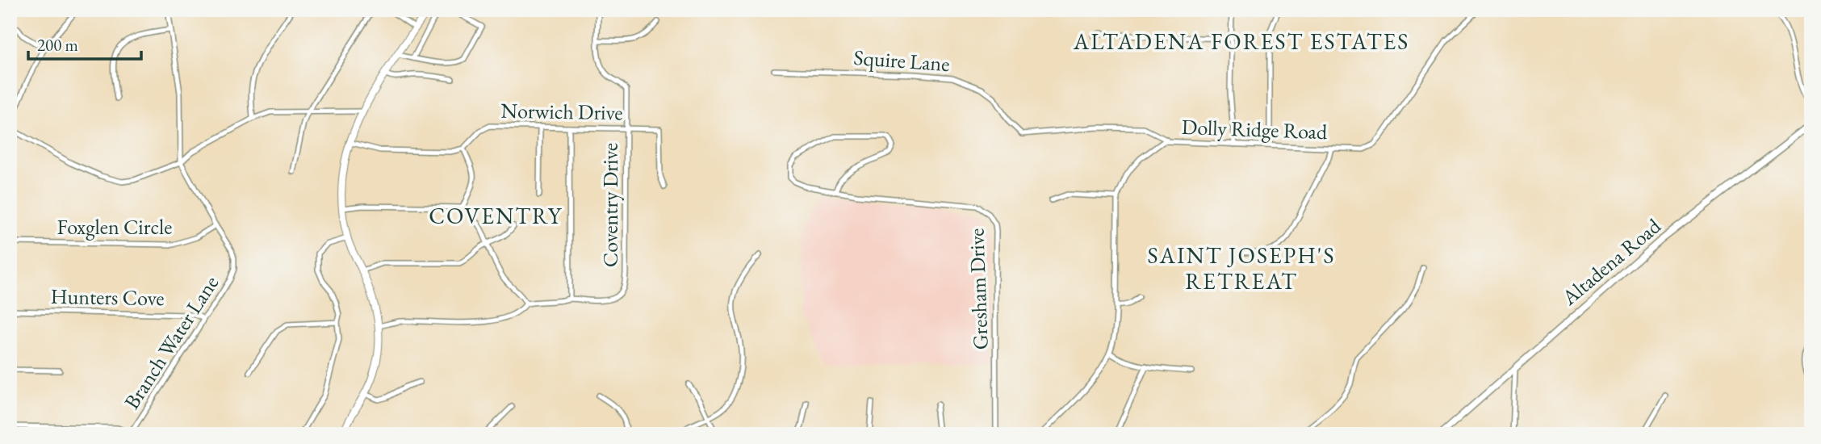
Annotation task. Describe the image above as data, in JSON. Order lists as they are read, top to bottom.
{
  "streets": {
    "street": [
      "Squire Lane",
      "Norwich Drive",
      "Dolly Ridge Road",
      "Coventry Drive",
      "Foxglen Circle",
      "Altadena Road",
      "Gresham Drive",
      "Hunters Cove",
      "Branch Water Lane"
    ]
  },
  "crossings": [
    ["Squire Lane", "Dolly Ridge Road"],
    ["Norwich Drive", "Coventry Drive"],
    ["Foxglen Circle", "Branch Water Lane"],
    ["Hunters Cove", "Branch Water Lane"]
  ],
  "districts": ["ALTADENA FOREST ESTATES", "COVENTRY", "SAINT JOSEPH'S RETREAT"],
  "scale_bar": "200 m"
}
